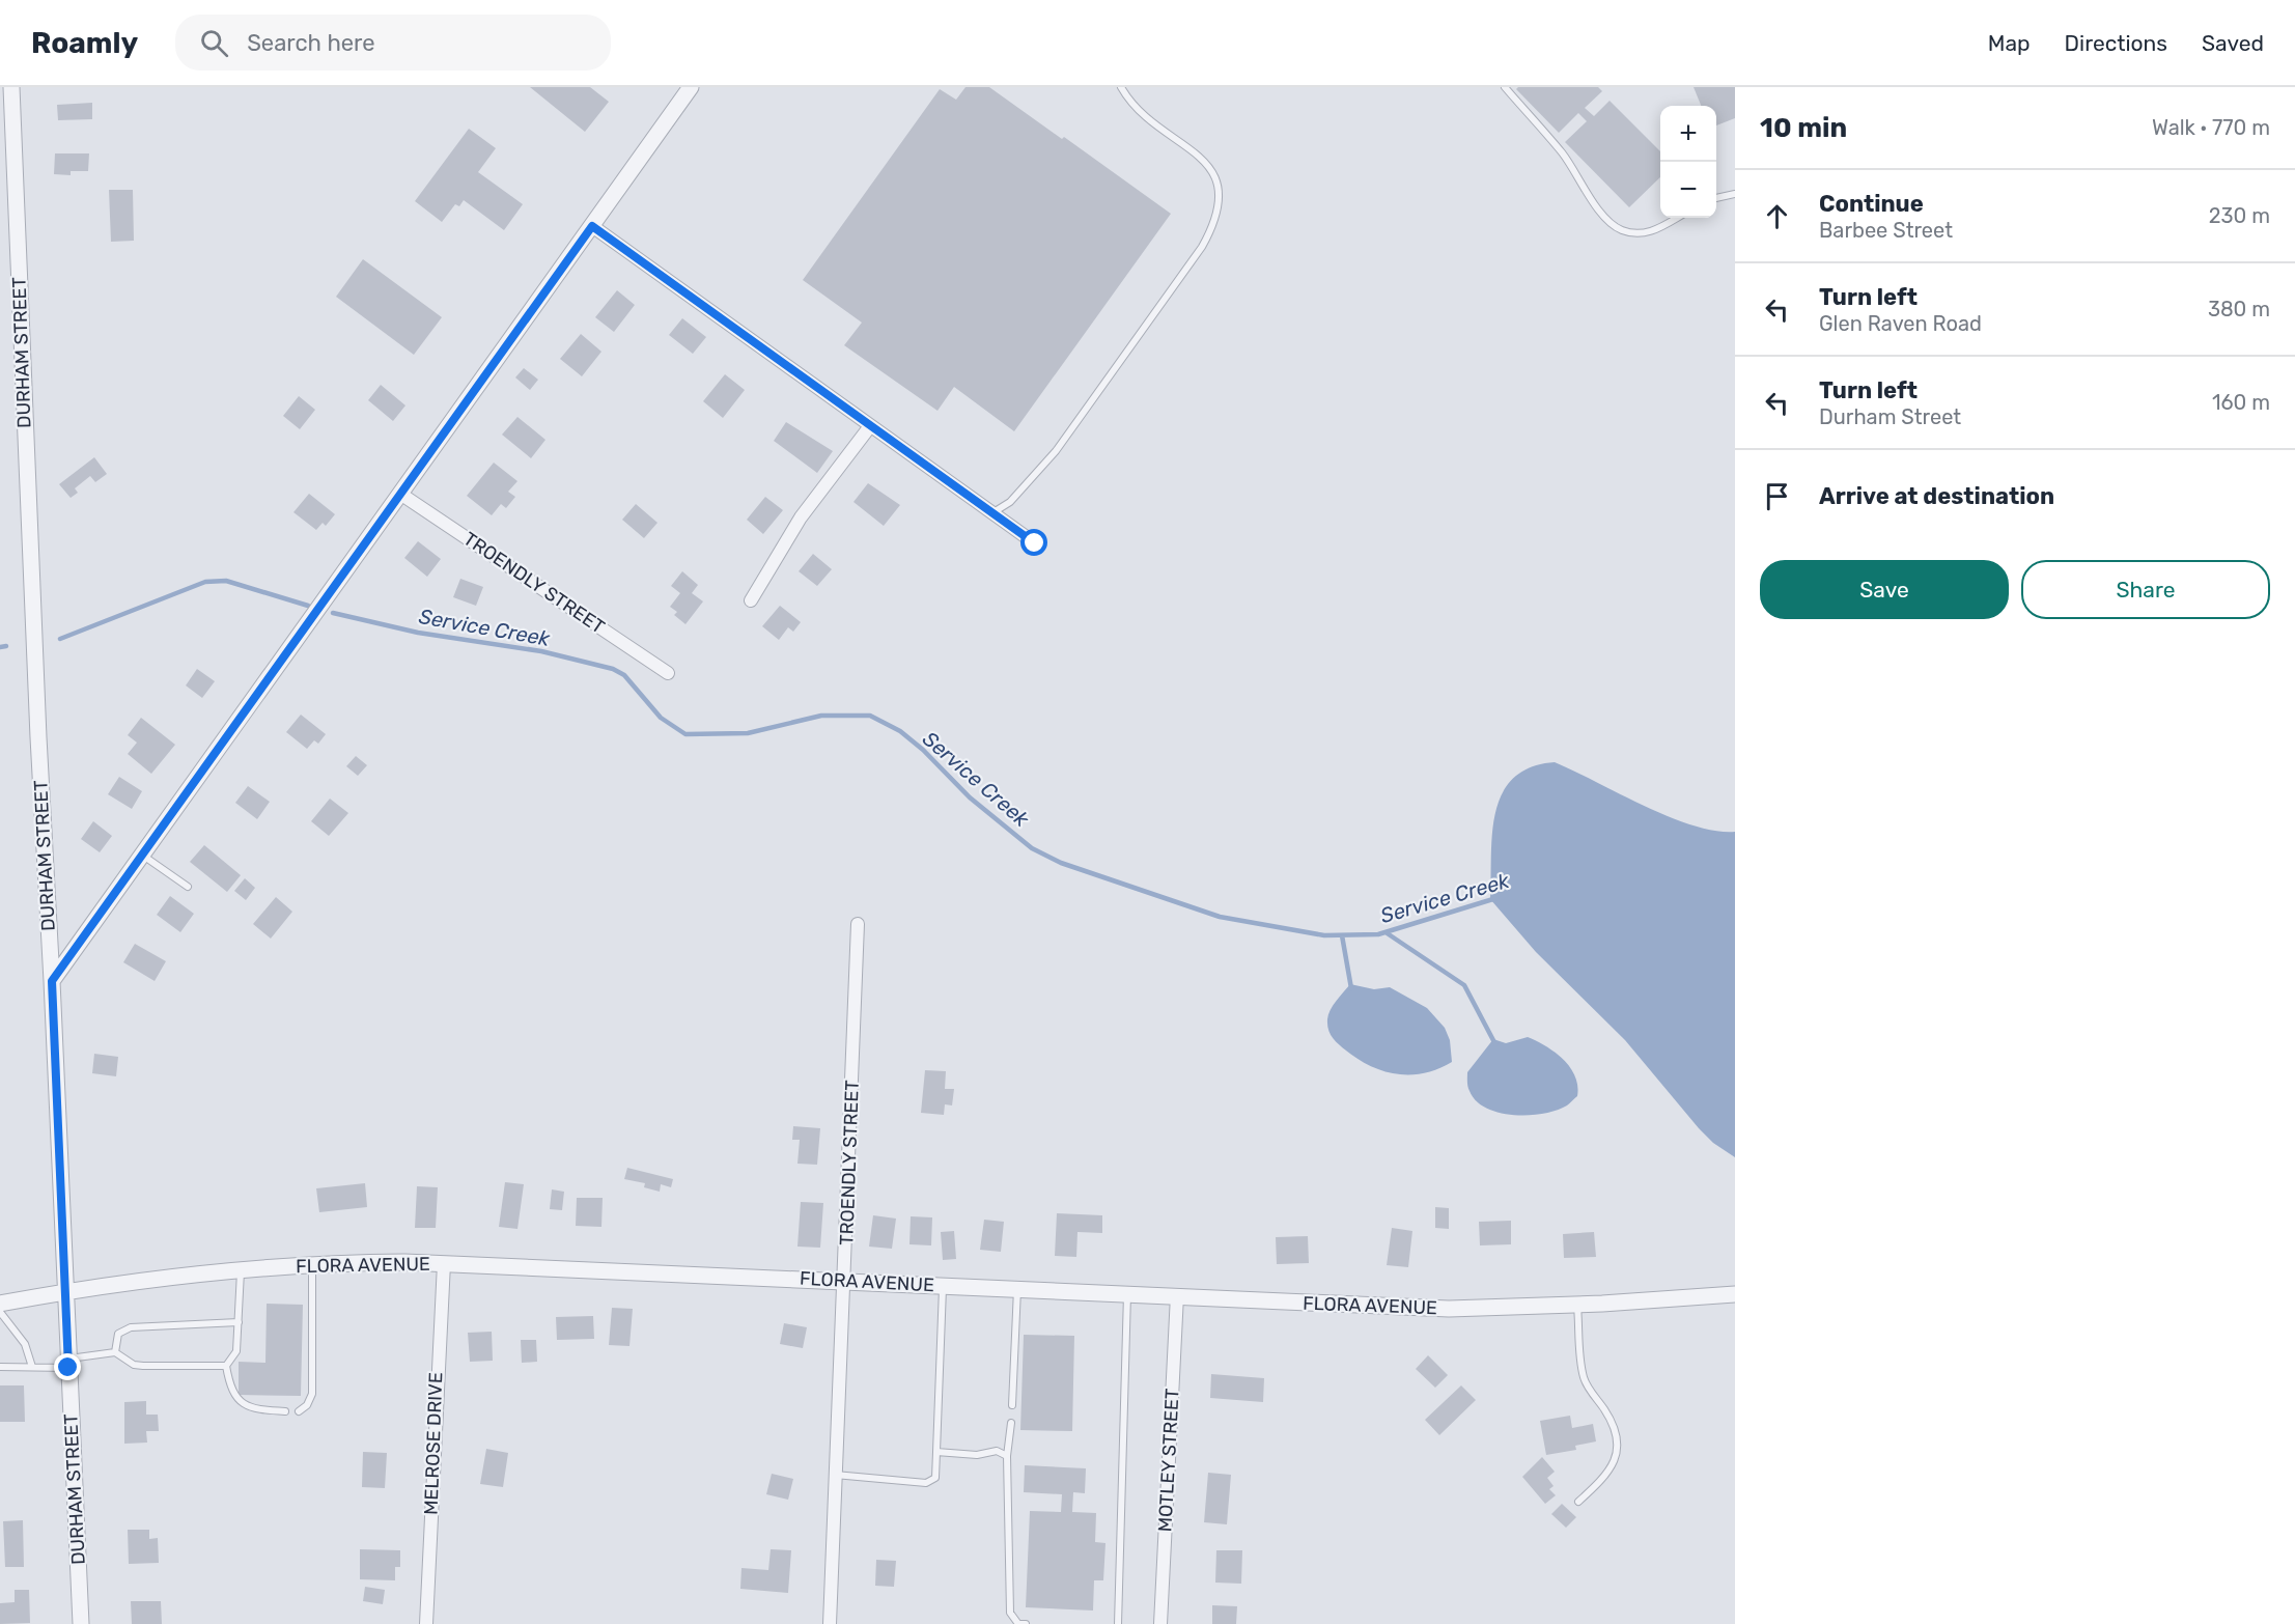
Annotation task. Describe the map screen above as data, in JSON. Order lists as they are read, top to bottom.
{
  "streets": {
    "street": [
      "DURHAM STREET",
      "TROENDLY STREET",
      "FLORA AVENUE",
      "MELROSE DRIVE",
      "MOTLEY STREET"
    ]
  },
  "crossings": [
    ["DURHAM STREET", "FLORA AVENUE"],
    ["TROENDLY STREET", "FLORA AVENUE"],
    ["FLORA AVENUE", "MELROSE DRIVE"],
    ["FLORA AVENUE", "MOTLEY STREET"]
  ],
  "water": ["Service Creek"],
  "page": {
    "header": "Roamly",
    "search": "Search here",
    "nav": ["Map", "Directions", "Saved"],
    "heading": ["10 min", "Walk · 770 m"],
    "map_buttons": ["+", "−"],
    "list": [
      ["Continue", "Barbee Street", "230 m"],
      ["Turn left", "Glen Raven Road", "380 m"],
      ["Turn left", "Durham Street", "160 m"],
      "Arrive at destination"
    ],
    "buttons": ["Save", "Share"]
  }
}
